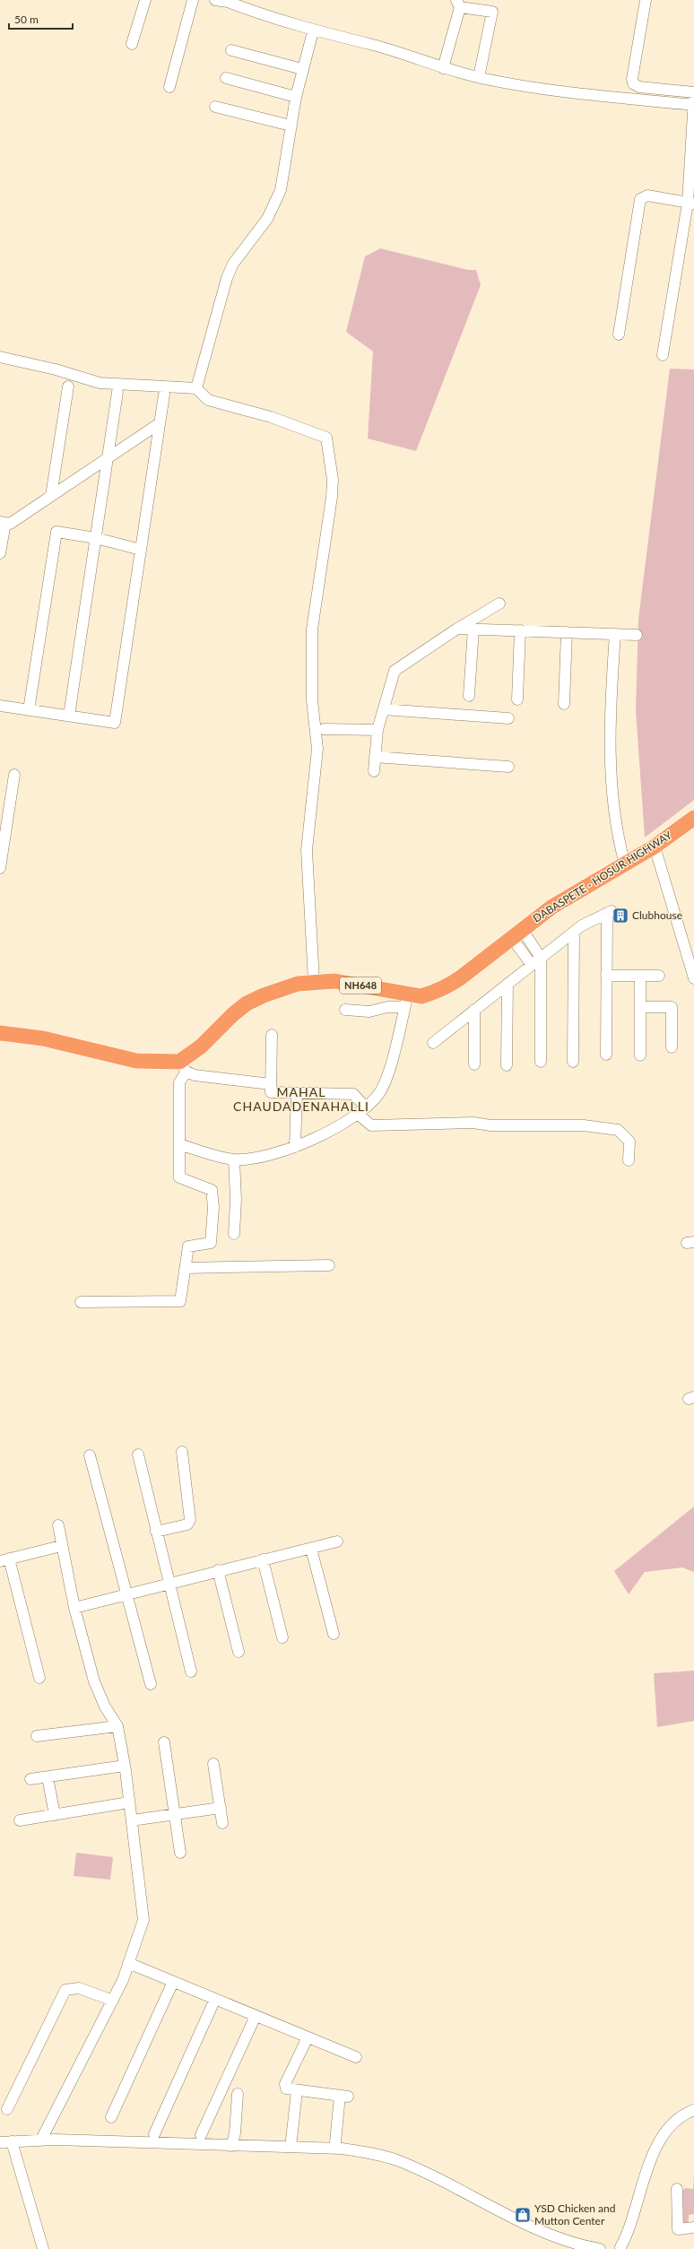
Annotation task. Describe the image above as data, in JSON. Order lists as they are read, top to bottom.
{
  "streets": {
    "highway": ["DABASPETE - HOSUR HIGHWAY", "NH648"]
  },
  "districts": ["MAHAL CHAUDADENAHALLI"],
  "places": {
    "building": ["Clubhouse"],
    "shop": ["YSD Chicken and Mutton Center"]
  },
  "scale_bar": "50 m"
}
